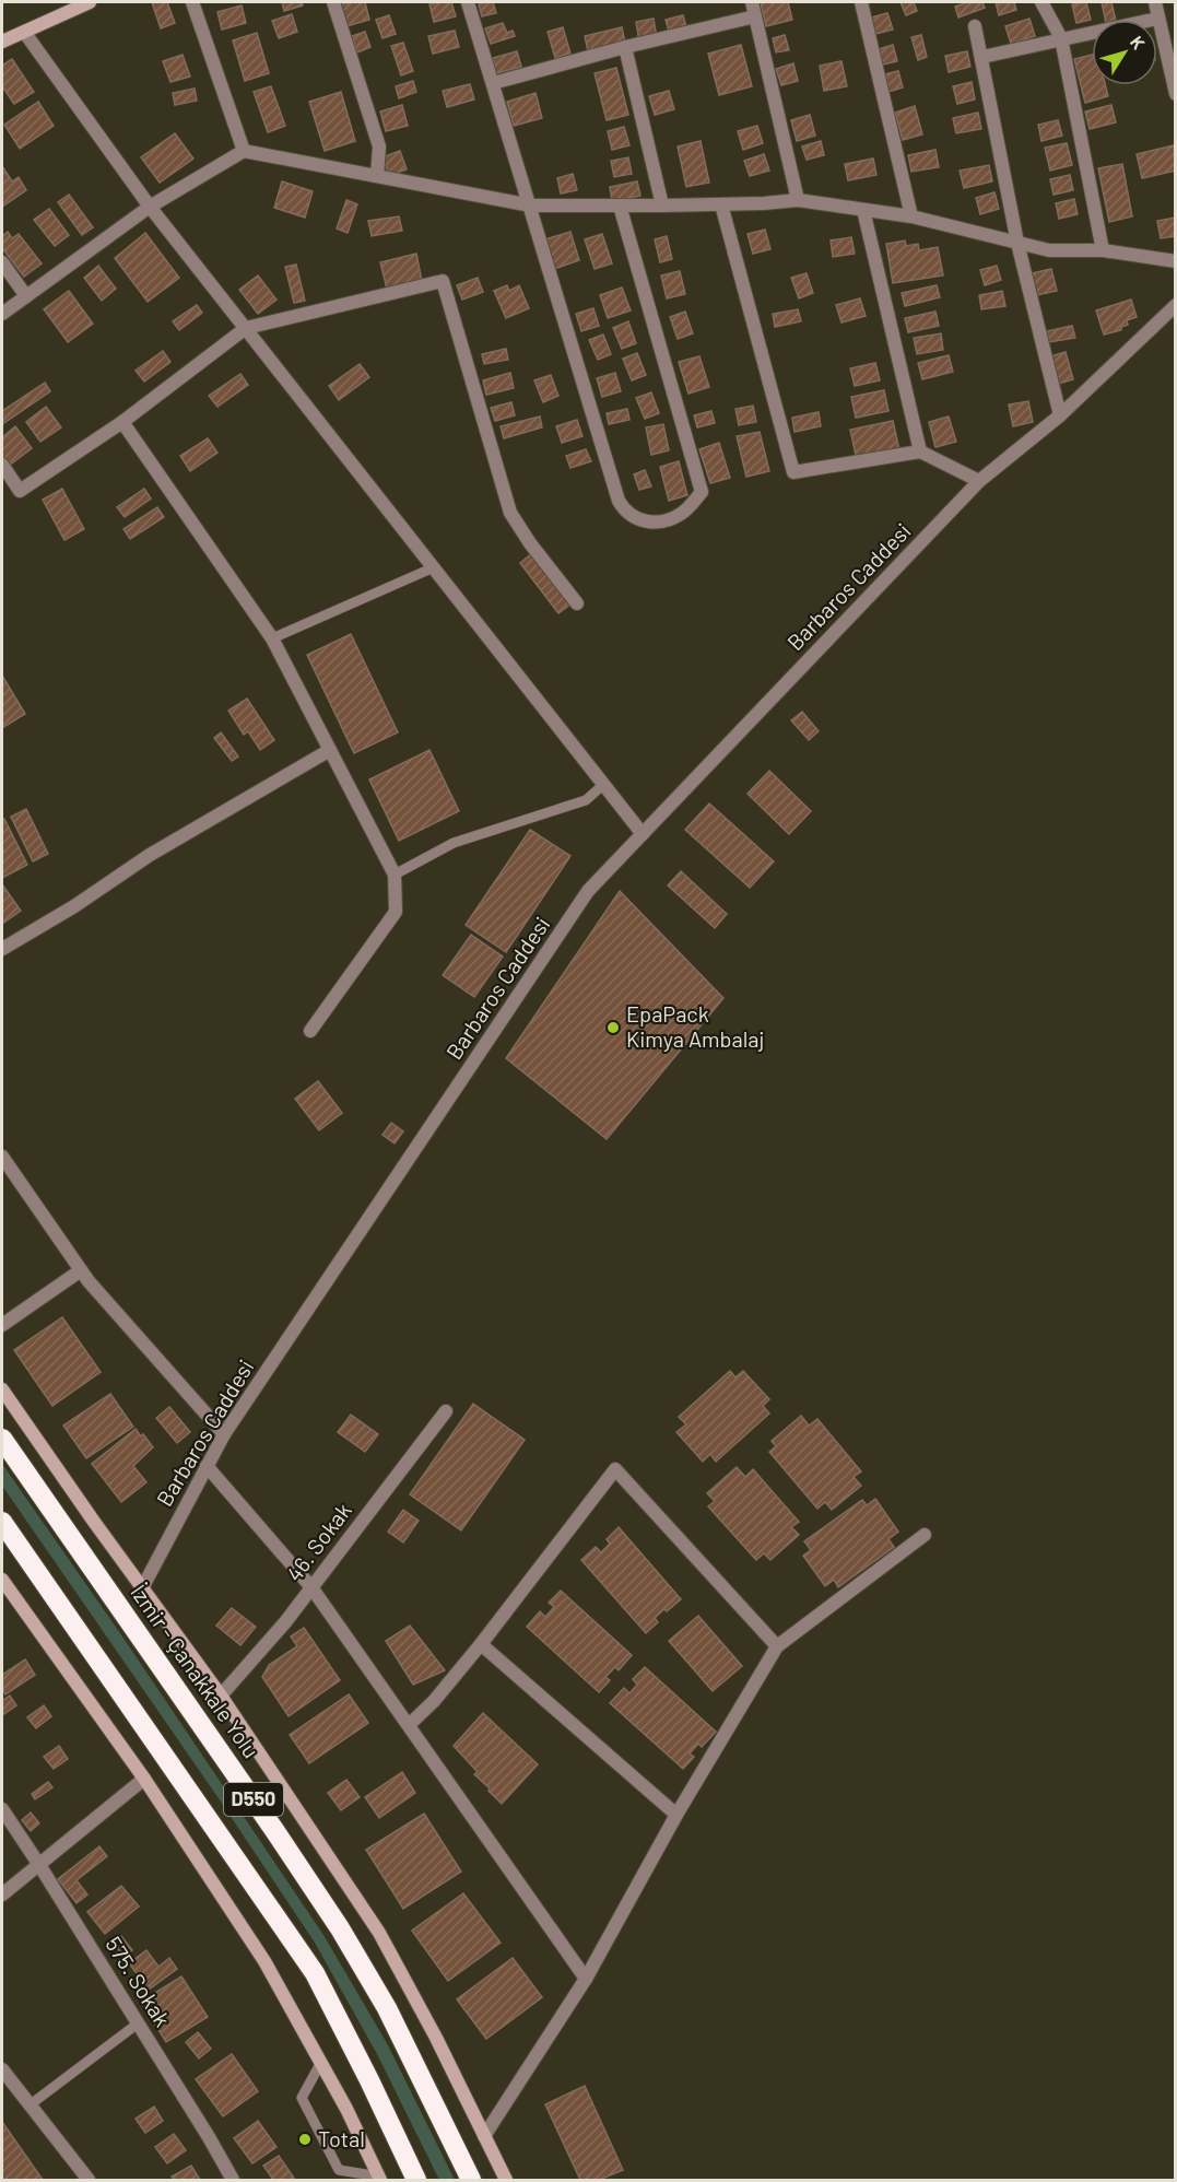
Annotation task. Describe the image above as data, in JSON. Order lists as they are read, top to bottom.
{
  "streets": {
    "highway": ["İzmir - Çanakkale Yolu", "D550"],
    "street": ["Barbaros Caddesi", "46. Sokak", "575. Sokak"]
  },
  "places": ["EpaPack Kimya Ambalaj", "Total"],
  "north": "top right"
}
